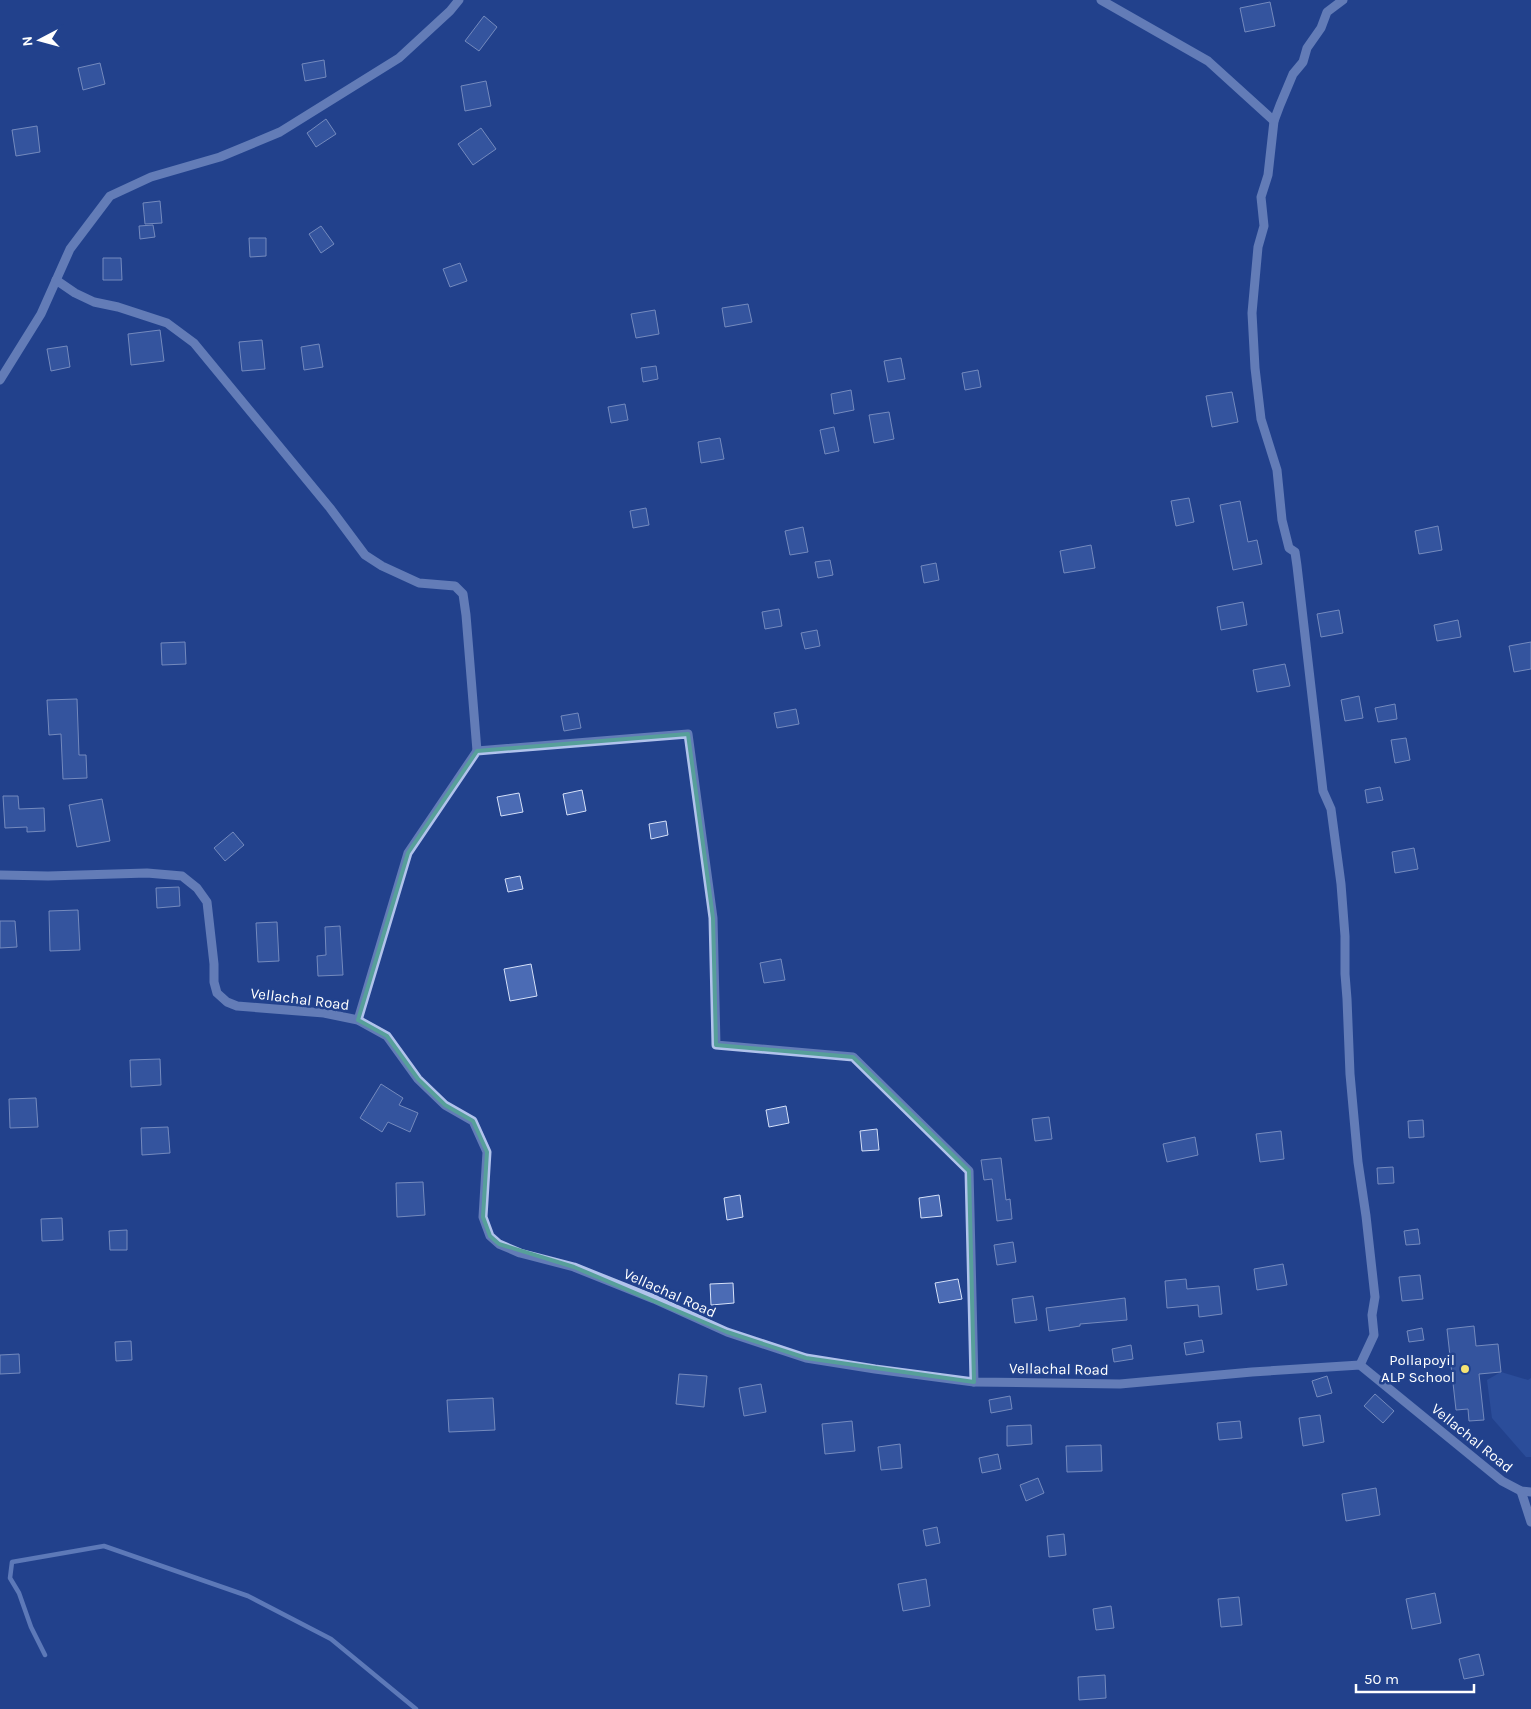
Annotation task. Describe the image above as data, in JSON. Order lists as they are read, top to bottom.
{
  "streets": {
    "street": ["Vellachal Road"]
  },
  "places": ["Pollapoyil ALP School"],
  "scale_bar": "50 m",
  "north": "left"
}
